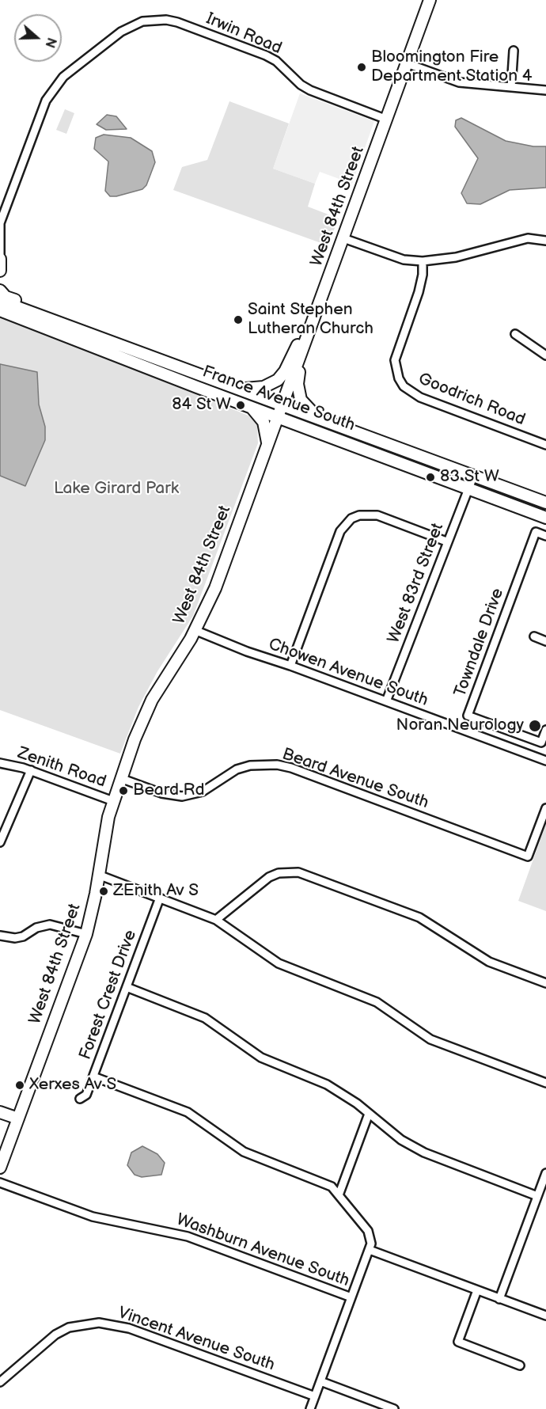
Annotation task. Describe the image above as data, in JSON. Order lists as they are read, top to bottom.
{
  "streets": {
    "main road": ["West 84th Street", "France Avenue South"],
    "street": [
      "Irwin Road",
      "Goodrich Road",
      "West 83rd Street",
      "Towndale Drive",
      "Chowen Avenue South",
      "Zenith Road",
      "Beard Avenue South",
      "Forest Crest Drive",
      "Washburn Avenue South",
      "Vincent Avenue South"
    ]
  },
  "crossings": [
    ["Irwin Road", "West 84th Street"],
    ["West 84th Street", "France Avenue South"],
    ["West 84th Street", "Chowen Avenue South"],
    ["West 84th Street", "Zenith Road"],
    ["West 84th Street", "Beard Avenue South"],
    ["France Avenue South", "West 83rd Street"],
    ["West 83rd Street", "Chowen Avenue South"]
  ],
  "parks": ["Lake Girard Park"],
  "places": [
    "Bloomington Fire Department Station 4",
    "Saint Stephen Lutheran Church",
    "84 St W",
    "83 St W",
    "Noran Neurology",
    "Beard Rd",
    "ZEnith Av S",
    "Xerxes Av S"
  ],
  "north": "right"
}
